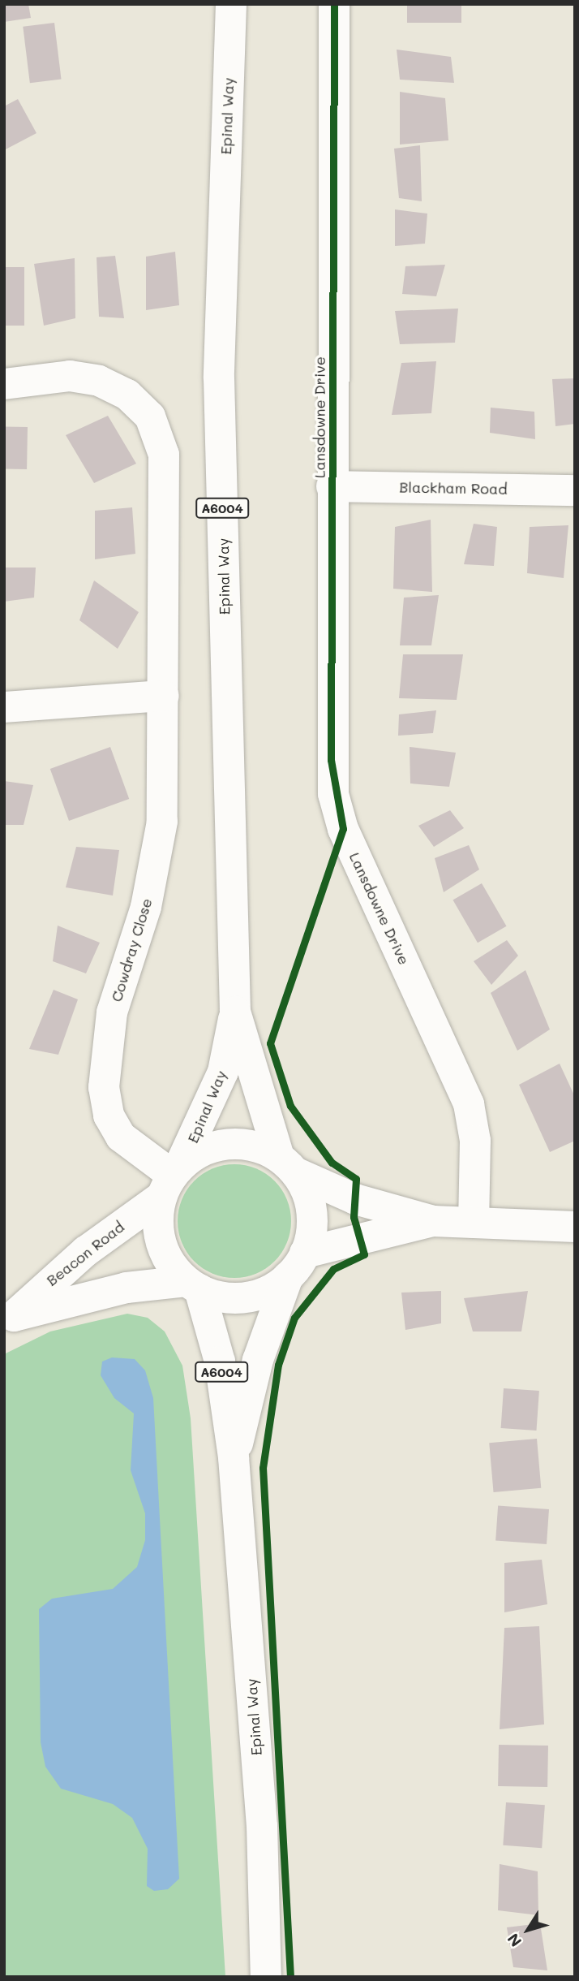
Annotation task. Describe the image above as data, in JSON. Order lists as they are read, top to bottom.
{
  "streets": {
    "street": [
      "Epinal Way",
      "Lansdowne Drive",
      "Blackham Road",
      "A6004",
      "Cowdray Close",
      "Beacon Road"
    ]
  },
  "crossings": [
    ["Epinal Way", "Cowdray Close"],
    ["Epinal Way", "Beacon Road"],
    ["Lansdowne Drive", "Blackham Road"],
    ["Cowdray Close", "Beacon Road"]
  ],
  "north": "bottom left"
}
